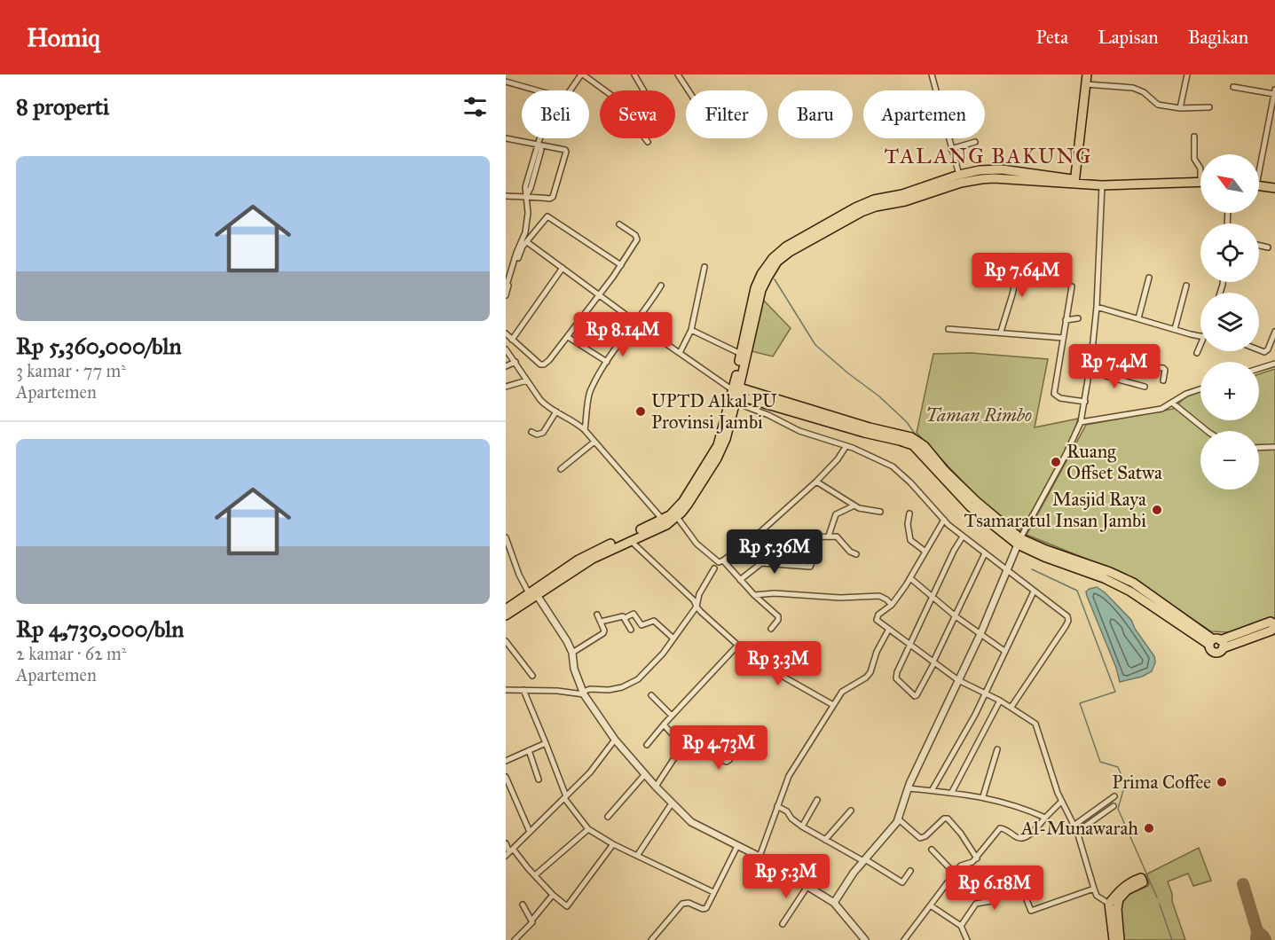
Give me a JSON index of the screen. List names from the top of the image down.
{
  "districts": ["TALANG BAKUNG"],
  "parks": ["Taman Rimbo"],
  "places": [
    "UPTD Alkal PU Provinsi Jambi",
    "Ruang Offset Satwa",
    "Masjid Raya Tsamaratul Insan Jambi",
    "Prima Coffee",
    "Al-Munawarah"
  ],
  "north": "top left",
  "page": {
    "header": "Homiq",
    "nav": ["Peta", "Lapisan", "Bagikan"],
    "heading": "8 properti",
    "chip": [
      "Beli",
      "Sewa",
      "Filter",
      "Baru",
      "Apartemen"
    ],
    "list": [
      {
        "name": "Rp 5,360,000/bln",
        "note": "3 kamar · 77 m² · Apartemen"
      },
      {
        "name": "Rp 4,730,000/bln",
        "note": "2 kamar · 62 m² · Apartemen"
      }
    ],
    "map_buttons": ["+", "−"],
    "price": [
      "Rp 7.64M",
      "Rp 8.14M",
      "Rp 7.4M",
      "Rp 5.36M",
      "Rp 3.3M",
      "Rp 4.73M",
      "Rp 5.3M",
      "Rp 6.18M"
    ]
  }
}
